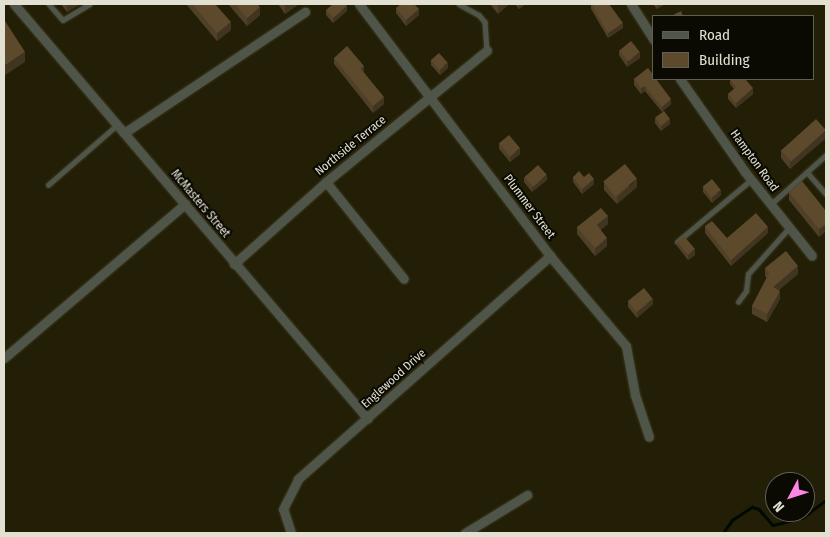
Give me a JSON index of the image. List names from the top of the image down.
{
  "streets": {
    "street": [
      "Northside Terrace",
      "Hampton Road",
      "McMasters Street",
      "Plummer Street",
      "Englewood Drive"
    ]
  },
  "crossings": [
    ["Northside Terrace", "McMasters Street"],
    ["Northside Terrace", "Plummer Street"],
    ["McMasters Street", "Englewood Drive"],
    ["Plummer Street", "Englewood Drive"]
  ],
  "legend": ["Road", "Building"],
  "north": "bottom left"
}
